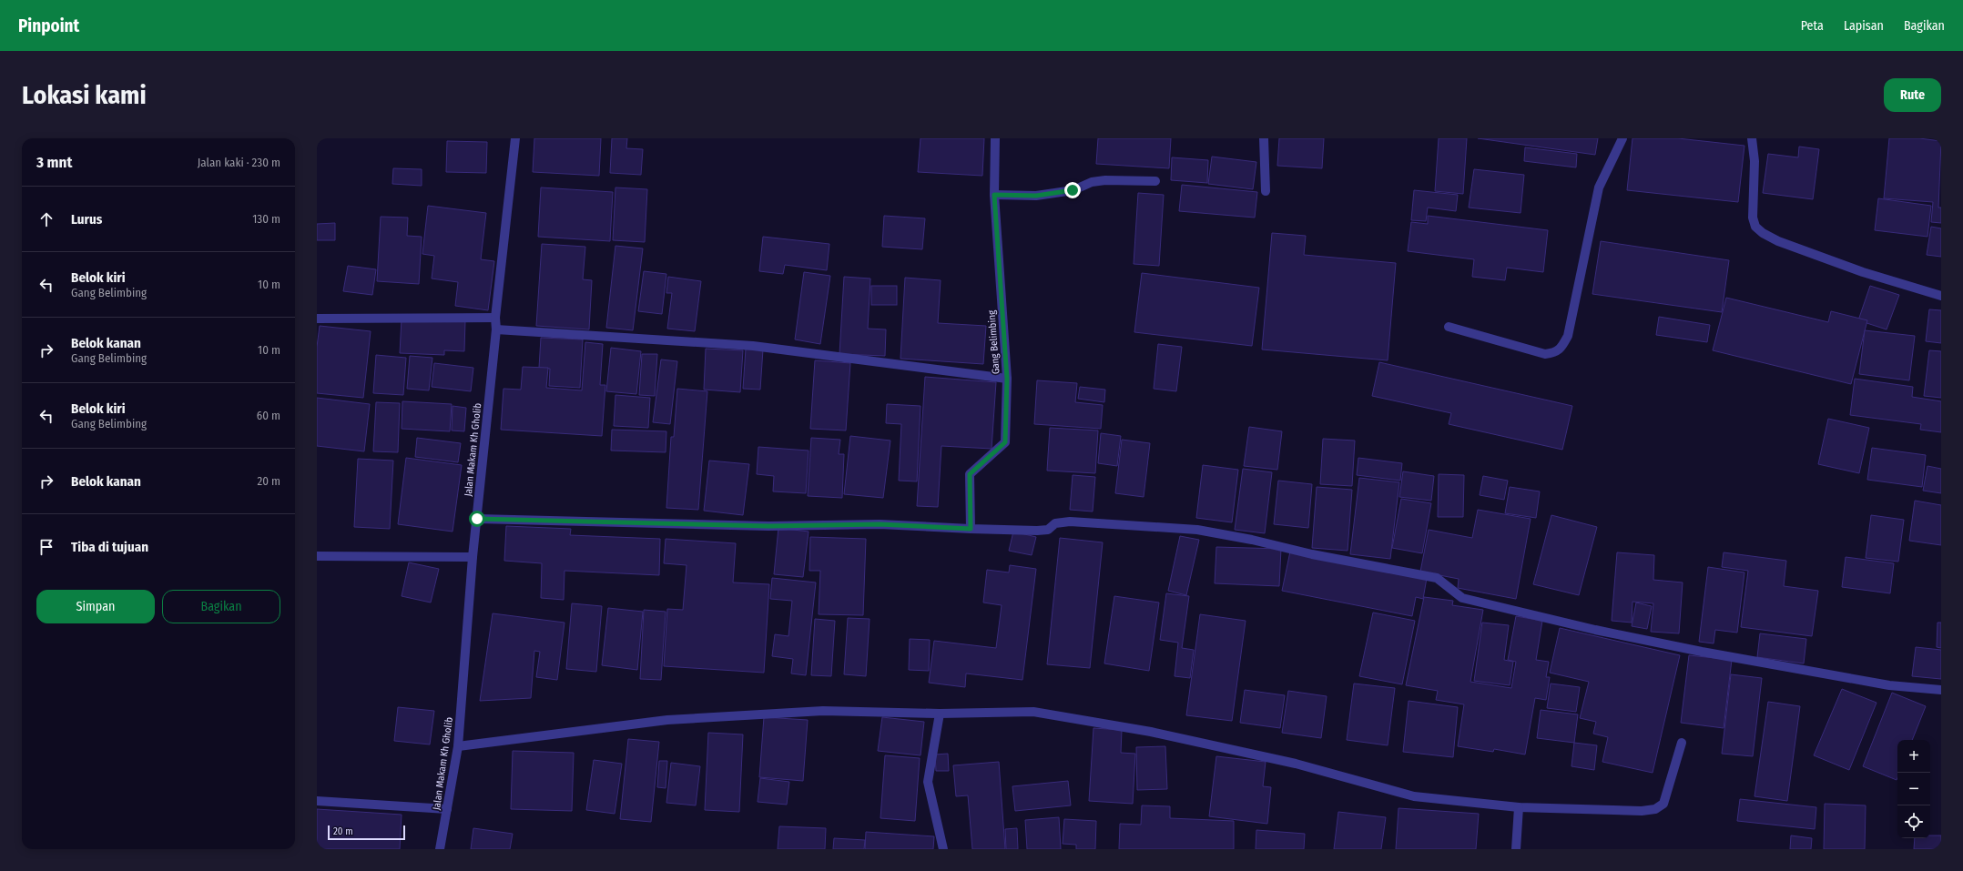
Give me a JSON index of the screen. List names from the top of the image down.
{
  "streets": {
    "street": ["Gang Belimbing", "Jalan Makam Kh Gholib"]
  },
  "scale_bar": "20 m",
  "page": {
    "header": "Pinpoint",
    "nav": ["Peta", "Lapisan", "Bagikan"],
    "buttons": [
      "Rute",
      ["Simpan", "Bagikan"]
    ],
    "title": "Lokasi kami",
    "heading": ["3 mnt", "Jalan kaki · 230 m"],
    "list": [
      ["Lurus", "130 m"],
      ["Belok kiri", "Gang Belimbing", "10 m"],
      ["Belok kanan", "Gang Belimbing", "10 m"],
      ["Belok kiri", "Gang Belimbing", "60 m"],
      ["Belok kanan", "20 m"],
      "Tiba di tujuan"
    ],
    "map_buttons": ["+", "−"],
    "scale": "20 m"
  }
}
